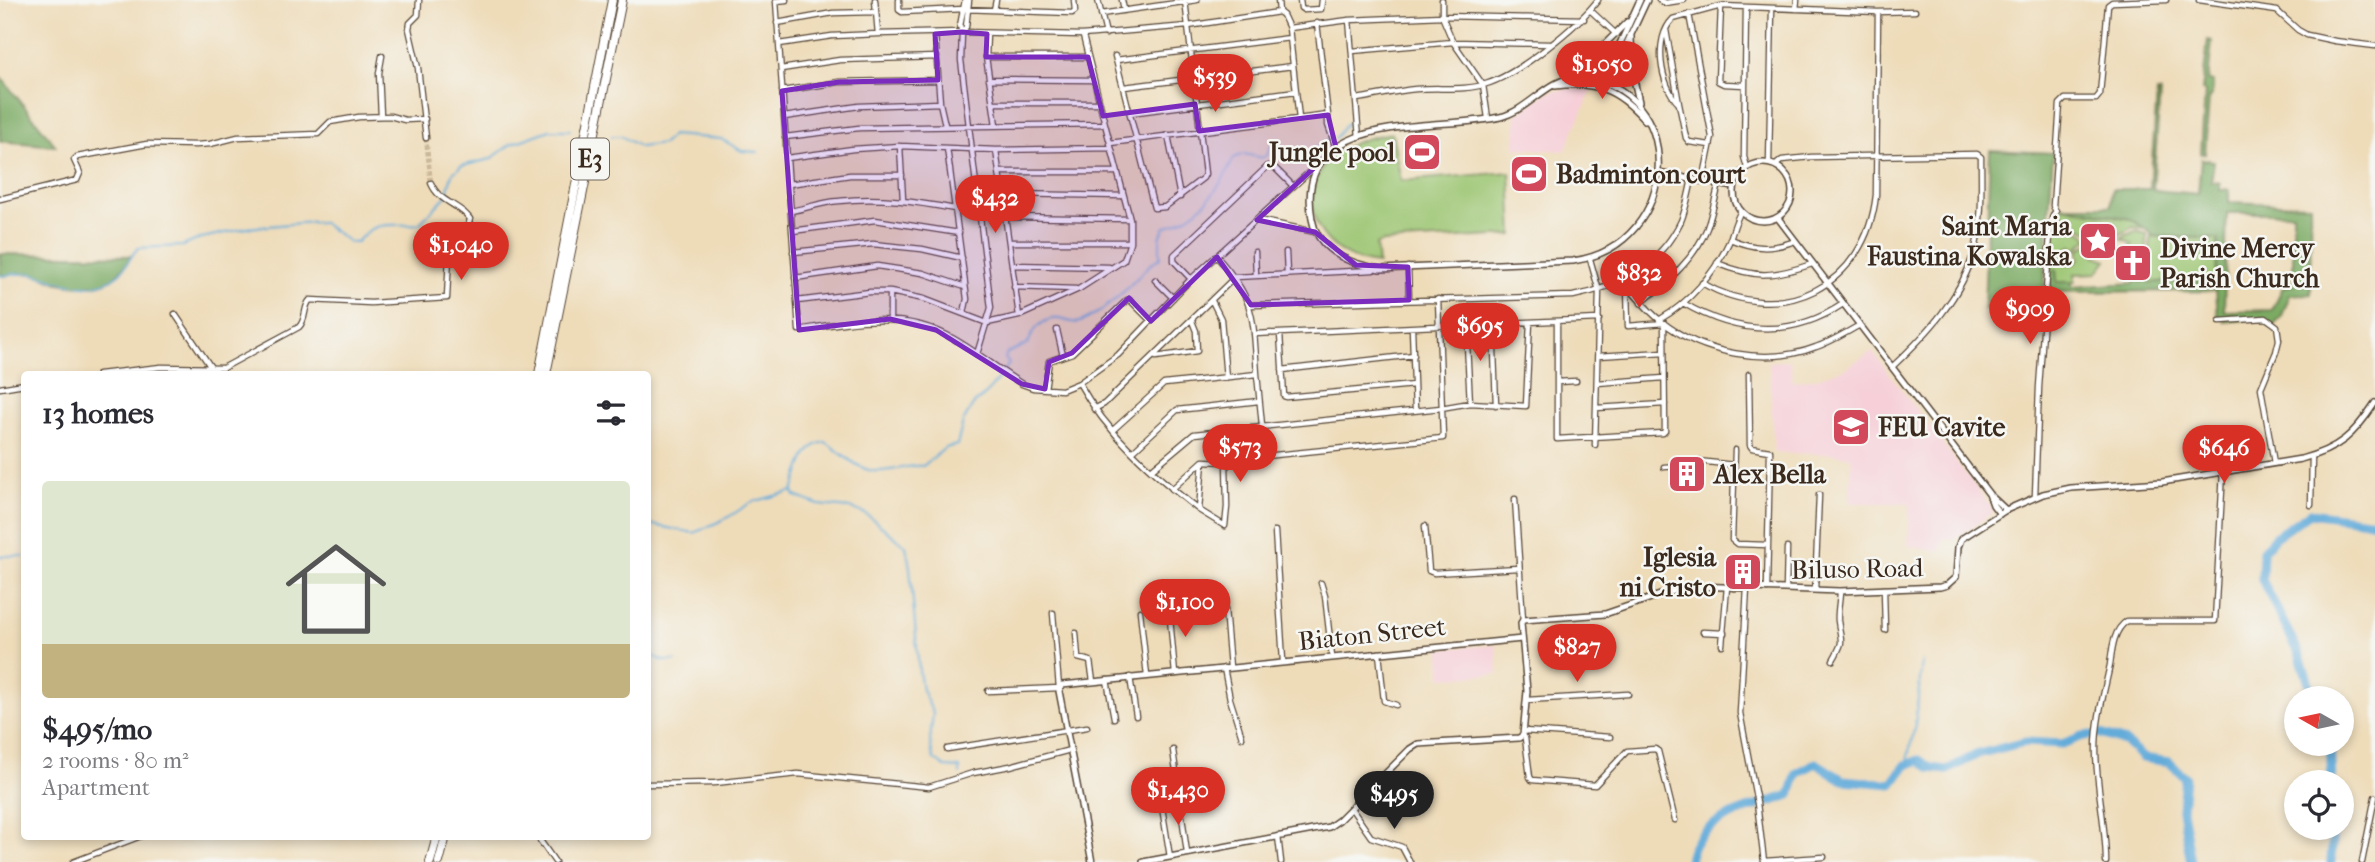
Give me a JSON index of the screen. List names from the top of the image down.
{
  "streets": {
    "highway": ["E3"],
    "street": ["Biluso Road", "Biaton Street"]
  },
  "places": {
    "sports": ["Jungle pool", "Badminton court"],
    "place": ["Saint Maria Faustina Kowalska"],
    "church": ["Divine Mercy Parish Church"],
    "school or university": ["FEU Cavite"],
    "building": ["Alex Bella", "Iglesia ni Cristo"]
  },
  "north": "left",
  "page": {
    "price": [
      "$1,050",
      "$539",
      "$432",
      "$1,040",
      "$832",
      "$909",
      "$695",
      "$573",
      "$646",
      "$1,100",
      "$827",
      "$1,430",
      "$495"
    ],
    "heading": "13 homes",
    "list": [
      {
        "name": "$495/mo",
        "note": "2 rooms · 80 m² · Apartment"
      }
    ]
  }
}
